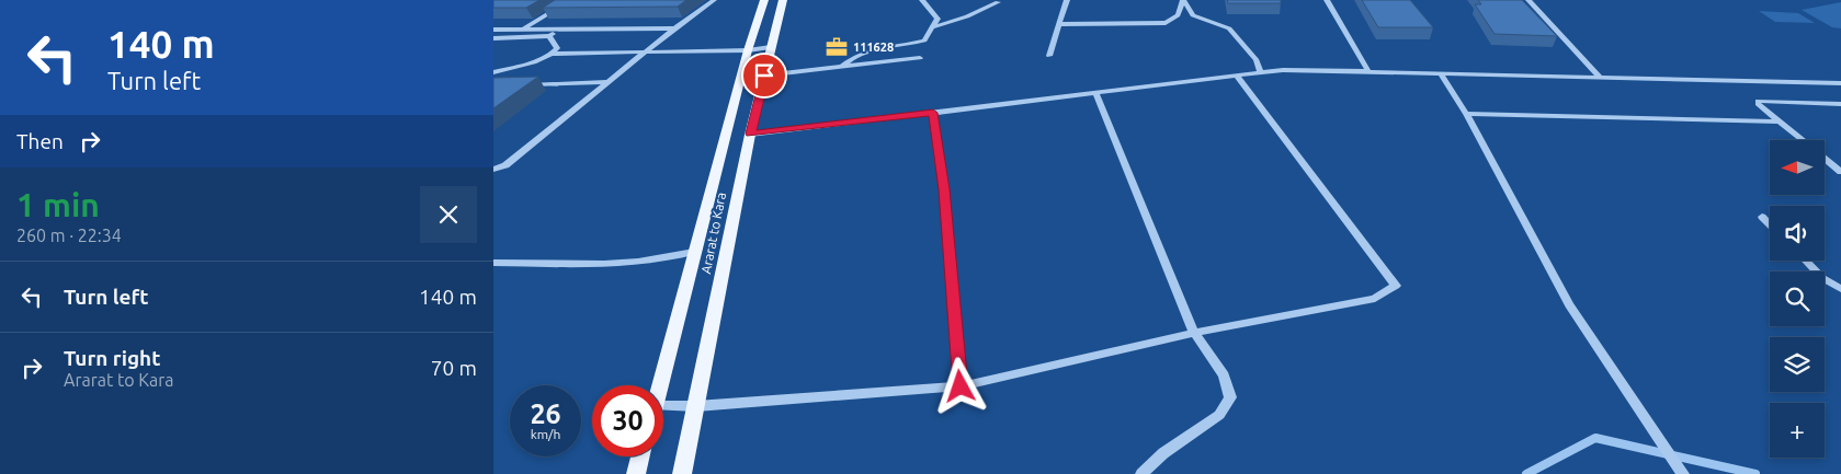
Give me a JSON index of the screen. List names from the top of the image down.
{
  "streets": {
    "main road": ["Ararat to Kara"]
  },
  "places": {
    "office": ["111628"]
  },
  "north": "left",
  "page": {
    "turn": ["140 m", "Turn left"],
    "then": "Then",
    "map_buttons": "+",
    "heading": ["1 min", "260 m · 22:34"],
    "list": [
      {
        "name": "Turn left",
        "value": "140 m"
      },
      {
        "name": "Turn right",
        "note": "Ararat to Kara",
        "value": "70 m"
      }
    ],
    "speed": "26 km/h",
    "limit": "30"
  }
}
